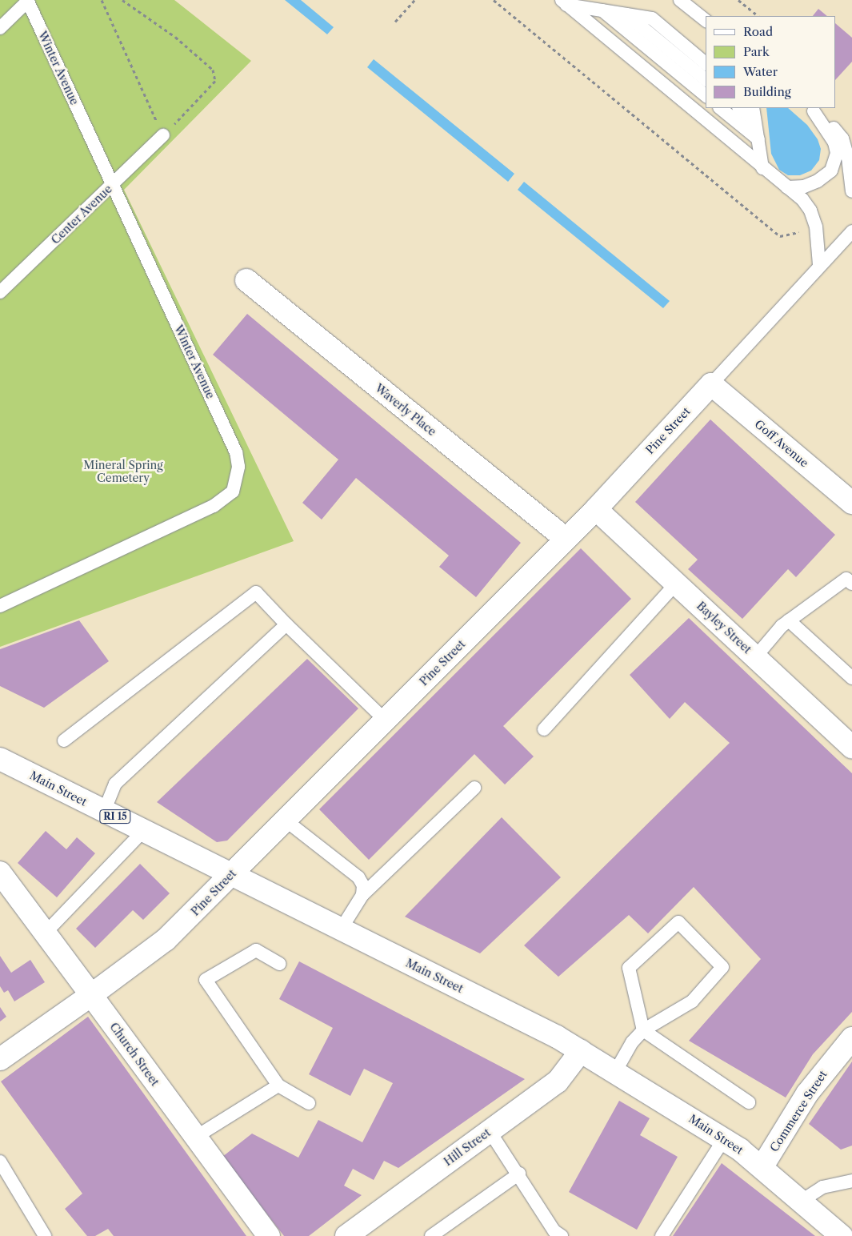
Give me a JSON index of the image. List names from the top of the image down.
{
  "streets": {
    "main road": [
      "Waverly Place",
      "Pine Street",
      "Goff Avenue",
      "Bayley Street",
      "Main Street",
      "RI 15",
      "Church Street",
      "Commerce Street",
      "Hill Street"
    ],
    "lane": ["Winter Avenue", "Center Avenue"]
  },
  "crossings": [
    ["Winter Avenue", "Center Avenue"],
    ["Waverly Place", "Pine Street"],
    ["Pine Street", "Goff Avenue"],
    ["Pine Street", "Bayley Street"],
    ["Pine Street", "Main Street"],
    ["Pine Street", "Church Street"],
    ["Main Street", "Commerce Street"],
    ["Main Street", "Hill Street"]
  ],
  "parks": ["Mineral Spring Cemetery"],
  "legend": [
    "Road",
    "Park",
    "Water",
    "Building"
  ]
}
